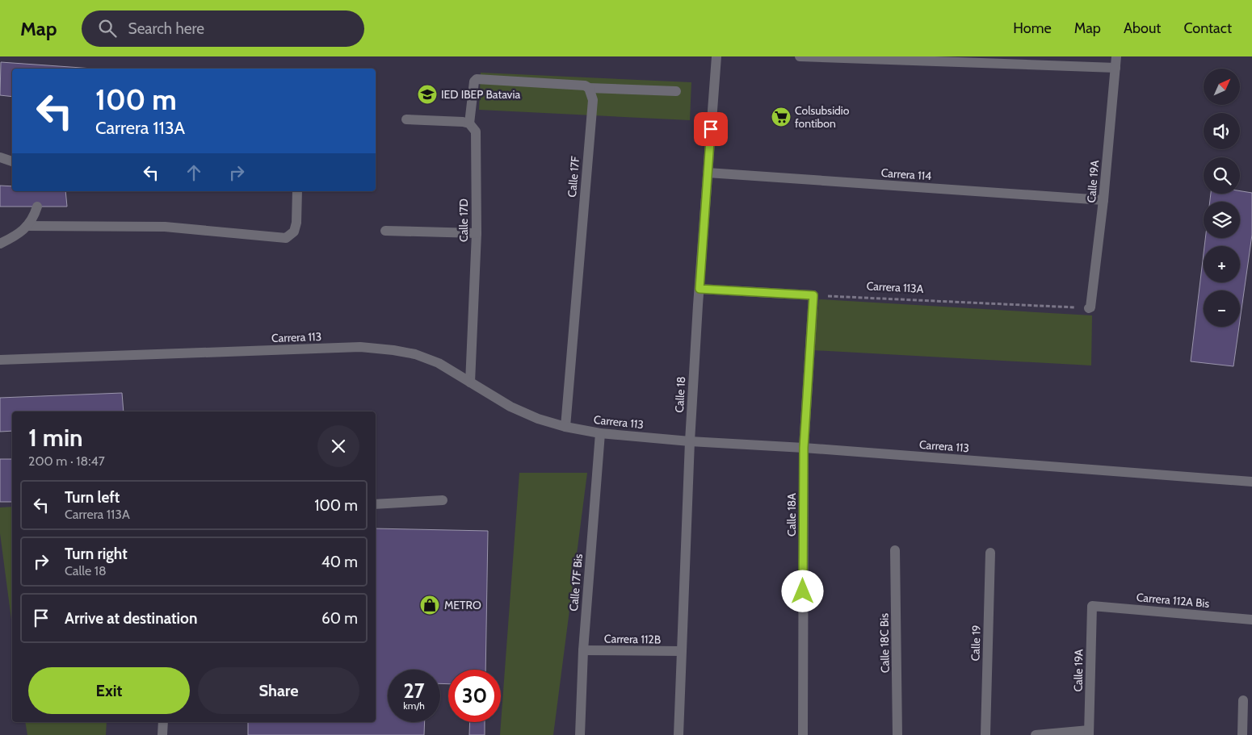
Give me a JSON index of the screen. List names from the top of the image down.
{
  "streets": {
    "street": [
      "Carrera 114",
      "Calle 17F",
      "Calle 19A",
      "Calle 17D",
      "Carrera 113",
      "Calle 18",
      "Calle 18A",
      "Calle 17F Bis",
      "Carrera 112A Bis",
      "Carrera 112B",
      "Calle 18C Bis",
      "Calle 19"
    ],
    "path": ["Carrera 113A"]
  },
  "crossings": [
    ["Carrera 114", "Calle 19A"],
    ["Carrera 114", "Calle 18"],
    ["Calle 17F", "Carrera 113"],
    ["Calle 19A", "Carrera 113A"],
    ["Calle 19A", "Carrera 112A Bis"],
    ["Calle 17D", "Carrera 113"],
    ["Carrera 113A", "Calle 18A"],
    ["Carrera 113", "Calle 18"],
    ["Carrera 113", "Calle 18A"],
    ["Carrera 113", "Calle 17F Bis"],
    ["Calle 18", "Carrera 112B"],
    ["Calle 17F Bis", "Carrera 112B"]
  ],
  "places": {
    "school or university": ["IED IBEP Batavia"],
    "supermarket": ["Colsubsidio fontibon"],
    "shop": ["METRO"]
  },
  "north": "top right",
  "page": {
    "header": "Map",
    "search": "Search here",
    "nav": [
      "Home",
      "Map",
      "About",
      "Contact"
    ],
    "map_buttons": ["+", "−"],
    "turn": ["100 m", "Carrera 113A"],
    "heading": ["1 min", "200 m · 18:47"],
    "list": [
      {
        "name": "Turn left",
        "note": "Carrera 113A",
        "value": "100 m"
      },
      {
        "name": "Turn right",
        "note": "Calle 18",
        "value": "40 m"
      },
      {
        "name": "Arrive at destination",
        "value": "60 m"
      }
    ],
    "buttons": ["Exit", "Share"],
    "speed": "27 km/h",
    "limit": "30"
  }
}
